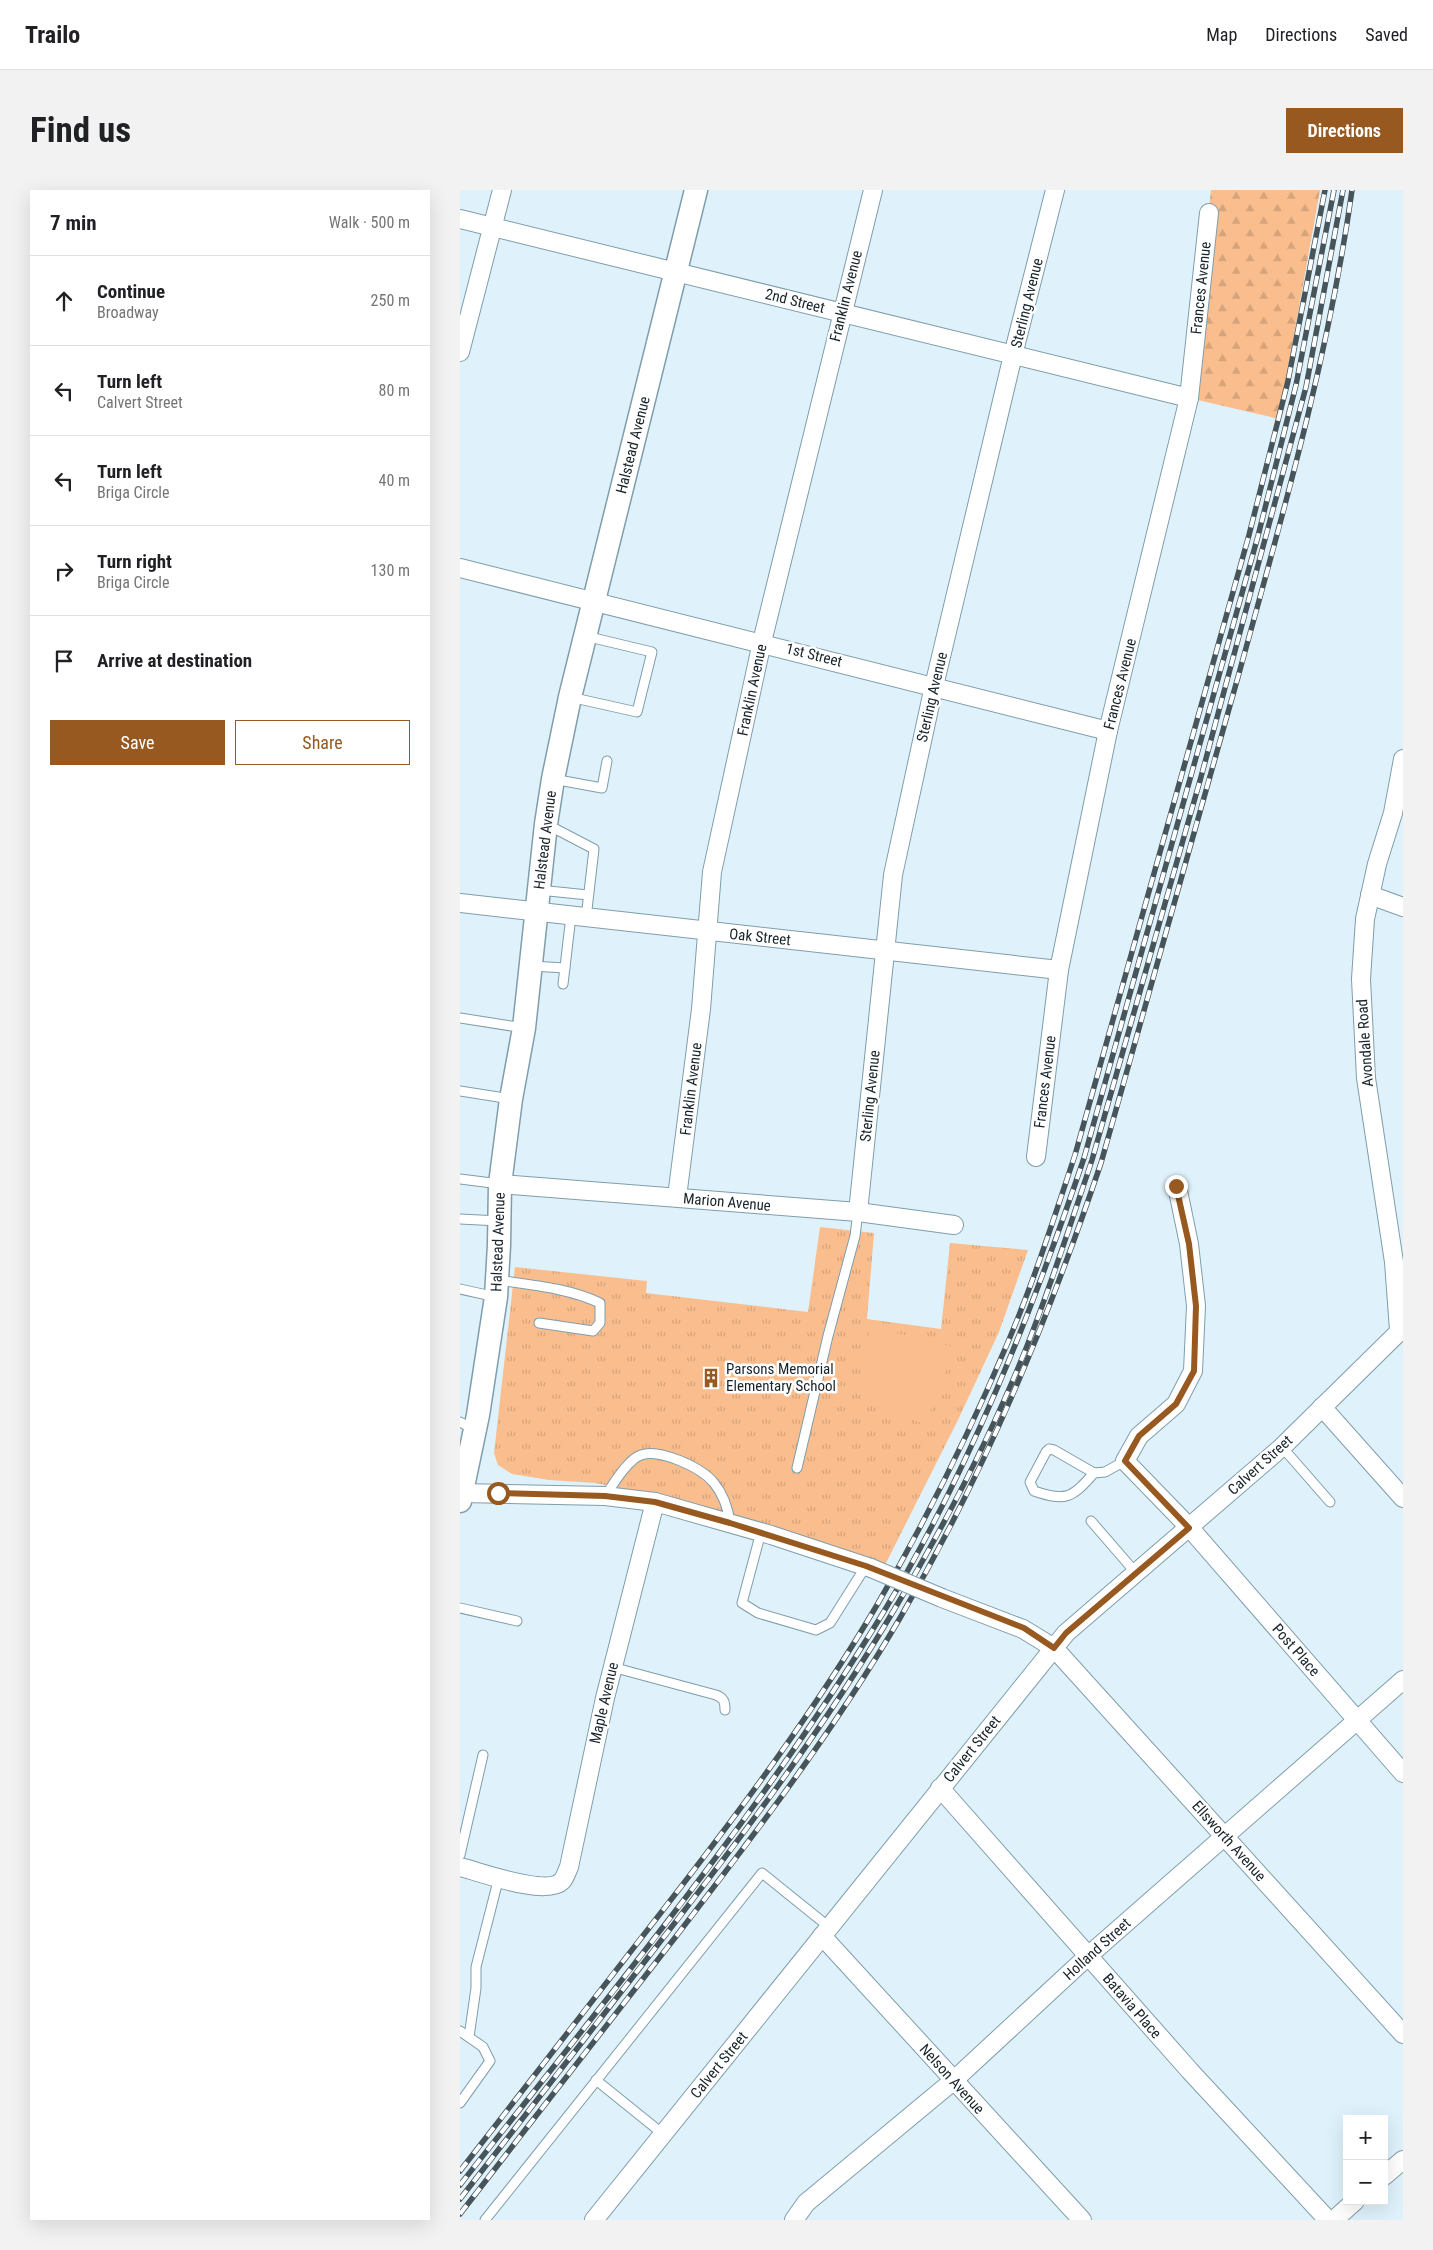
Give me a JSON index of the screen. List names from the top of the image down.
{
  "streets": {
    "street": [
      "Frances Avenue",
      "Franklin Avenue",
      "2nd Street",
      "Sterling Avenue",
      "Halstead Avenue",
      "1st Street",
      "Oak Street",
      "Avondale Road",
      "Marion Avenue",
      "Calvert Street",
      "Post Place",
      "Maple Avenue",
      "Ellsworth Avenue",
      "Holland Street",
      "Batavia Place",
      "Nelson Avenue"
    ]
  },
  "crossings": [
    ["Frances Avenue", "2nd Street"],
    ["Frances Avenue", "1st Street"],
    ["Frances Avenue", "Oak Street"],
    ["Franklin Avenue", "2nd Street"],
    ["Franklin Avenue", "1st Street"],
    ["Franklin Avenue", "Oak Street"],
    ["Franklin Avenue", "Marion Avenue"],
    ["2nd Street", "Sterling Avenue"],
    ["2nd Street", "Halstead Avenue"],
    ["Sterling Avenue", "1st Street"],
    ["Sterling Avenue", "Oak Street"],
    ["Sterling Avenue", "Marion Avenue"],
    ["Halstead Avenue", "1st Street"],
    ["Halstead Avenue", "Oak Street"],
    ["Halstead Avenue", "Marion Avenue"],
    ["Halstead Avenue", "Ellsworth Avenue"],
    ["Avondale Road", "Calvert Street"],
    ["Calvert Street", "Post Place"],
    ["Calvert Street", "Ellsworth Avenue"],
    ["Calvert Street", "Batavia Place"],
    ["Calvert Street", "Nelson Avenue"],
    ["Post Place", "Holland Street"],
    ["Maple Avenue", "Ellsworth Avenue"],
    ["Ellsworth Avenue", "Holland Street"],
    ["Holland Street", "Batavia Place"],
    ["Holland Street", "Nelson Avenue"]
  ],
  "places": {
    "building": ["Parsons Memorial Elementary School"]
  },
  "page": {
    "header": "Trailo",
    "nav": ["Map", "Directions", "Saved"],
    "buttons": [
      "Directions",
      ["Save", "Share"]
    ],
    "title": "Find us",
    "heading": ["7 min", "Walk · 500 m"],
    "list": [
      ["Continue", "Broadway", "250 m"],
      ["Turn left", "Calvert Street", "80 m"],
      ["Turn left", "Briga Circle", "40 m"],
      ["Turn right", "Briga Circle", "130 m"],
      "Arrive at destination"
    ],
    "map_buttons": ["+", "−"]
  }
}
